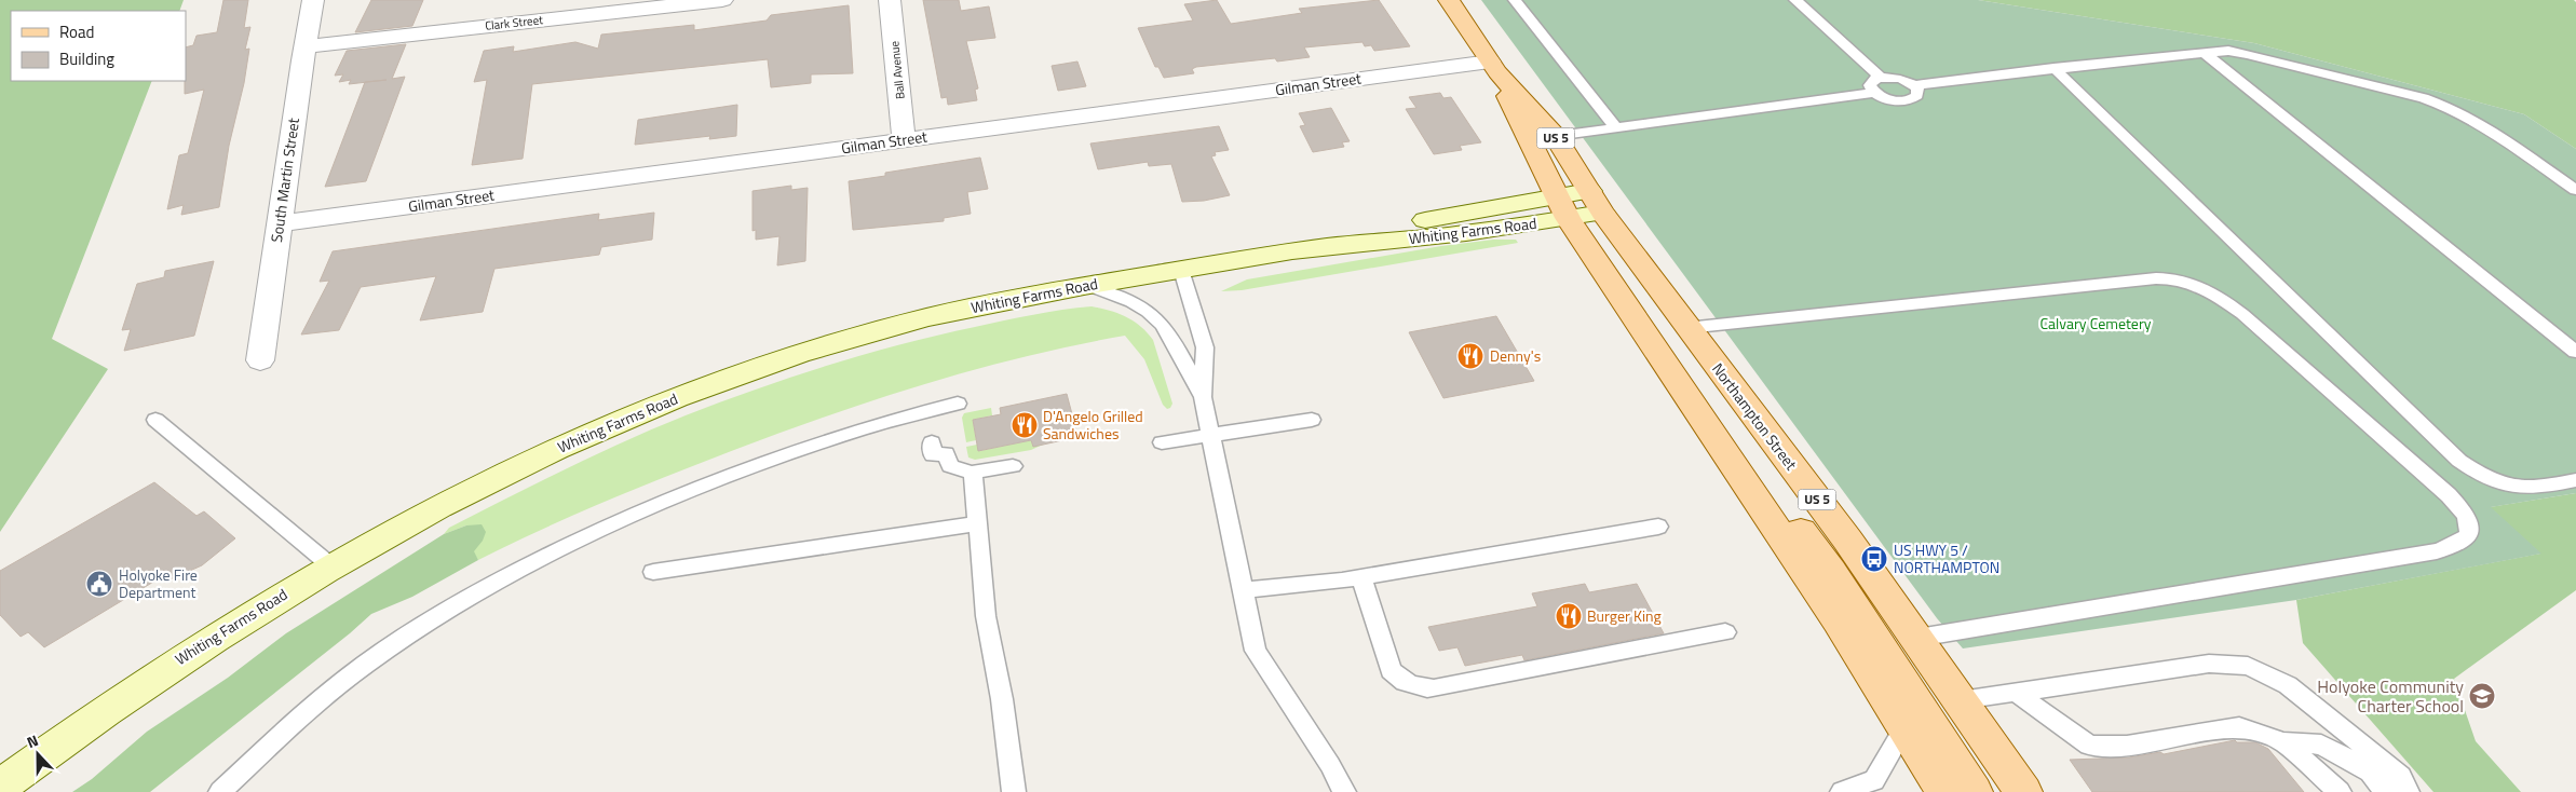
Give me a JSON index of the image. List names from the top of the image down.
{
  "streets": {
    "main road": ["US 5", "Whiting Farms Road", "Northampton Street"],
    "street": [
      "Clark Street",
      "Ball Avenue",
      "Gilman Street",
      "South Martin Street"
    ]
  },
  "crossings": [
    ["Clark Street", "South Martin Street"],
    ["Ball Avenue", "Gilman Street"],
    ["Gilman Street", "South Martin Street"],
    ["Gilman Street", "Northampton Street"],
    ["Whiting Farms Road", "Northampton Street"]
  ],
  "parks": ["Calvary Cemetery"],
  "places": {
    "restaurant": ["Denny's", "D'Angelo Grilled Sandwiches", "Burger King"],
    "bus stop": ["US HWY 5 / NORTHAMPTON"],
    "public building": ["Holyoke Fire Department"],
    "school or university": ["Holyoke Community Charter School"]
  },
  "legend": ["Road", "Building"],
  "north": "top"
}
